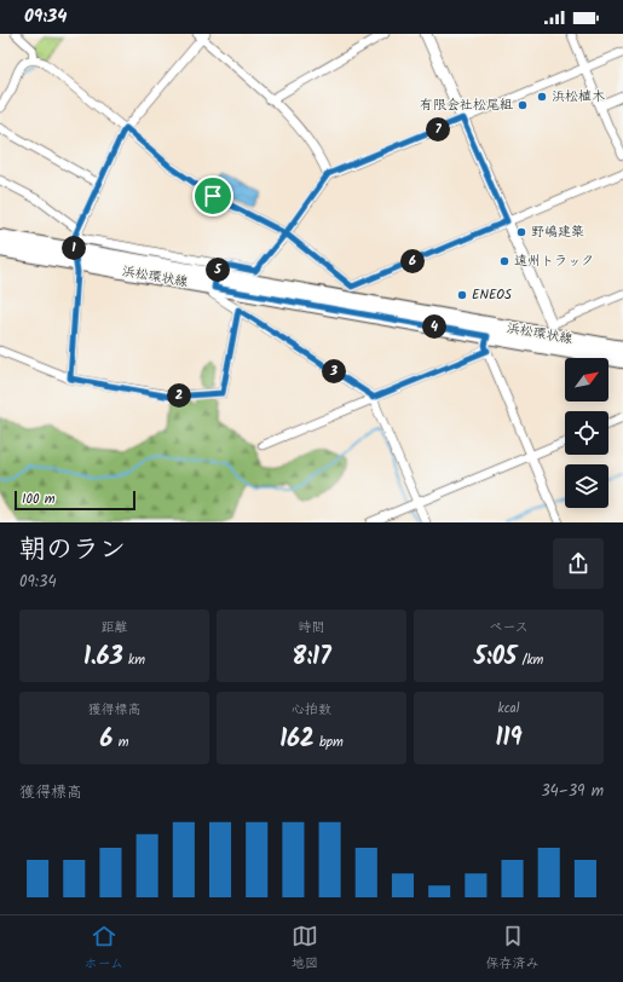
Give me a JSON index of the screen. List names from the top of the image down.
{
  "streets": {
    "main road": ["浜松環状線"]
  },
  "places": [
    "浜松植木",
    "有限会社松尾組",
    "野嶋建築",
    "遠州トラック",
    "ENEOS"
  ],
  "scale_bar": "100 m",
  "north": "top right",
  "page": {
    "status": "09:34",
    "pins": [
      "7",
      "1",
      "6",
      "5",
      "4",
      "3",
      "2"
    ],
    "scale": "100 m",
    "heading": ["朝のラン", "09:34"],
    "stats": [
      ["距離", "1.63 km"],
      ["時間", "8:17"],
      ["ペース", "5:05 /km"],
      ["獲得標高", "6 m"],
      ["心拍数", "162 bpm"],
      ["kcal", "119"]
    ],
    "chart": ["獲得標高", "34–39 m"],
    "tabs": ["ホーム", "地図", "保存済み"]
  }
}
